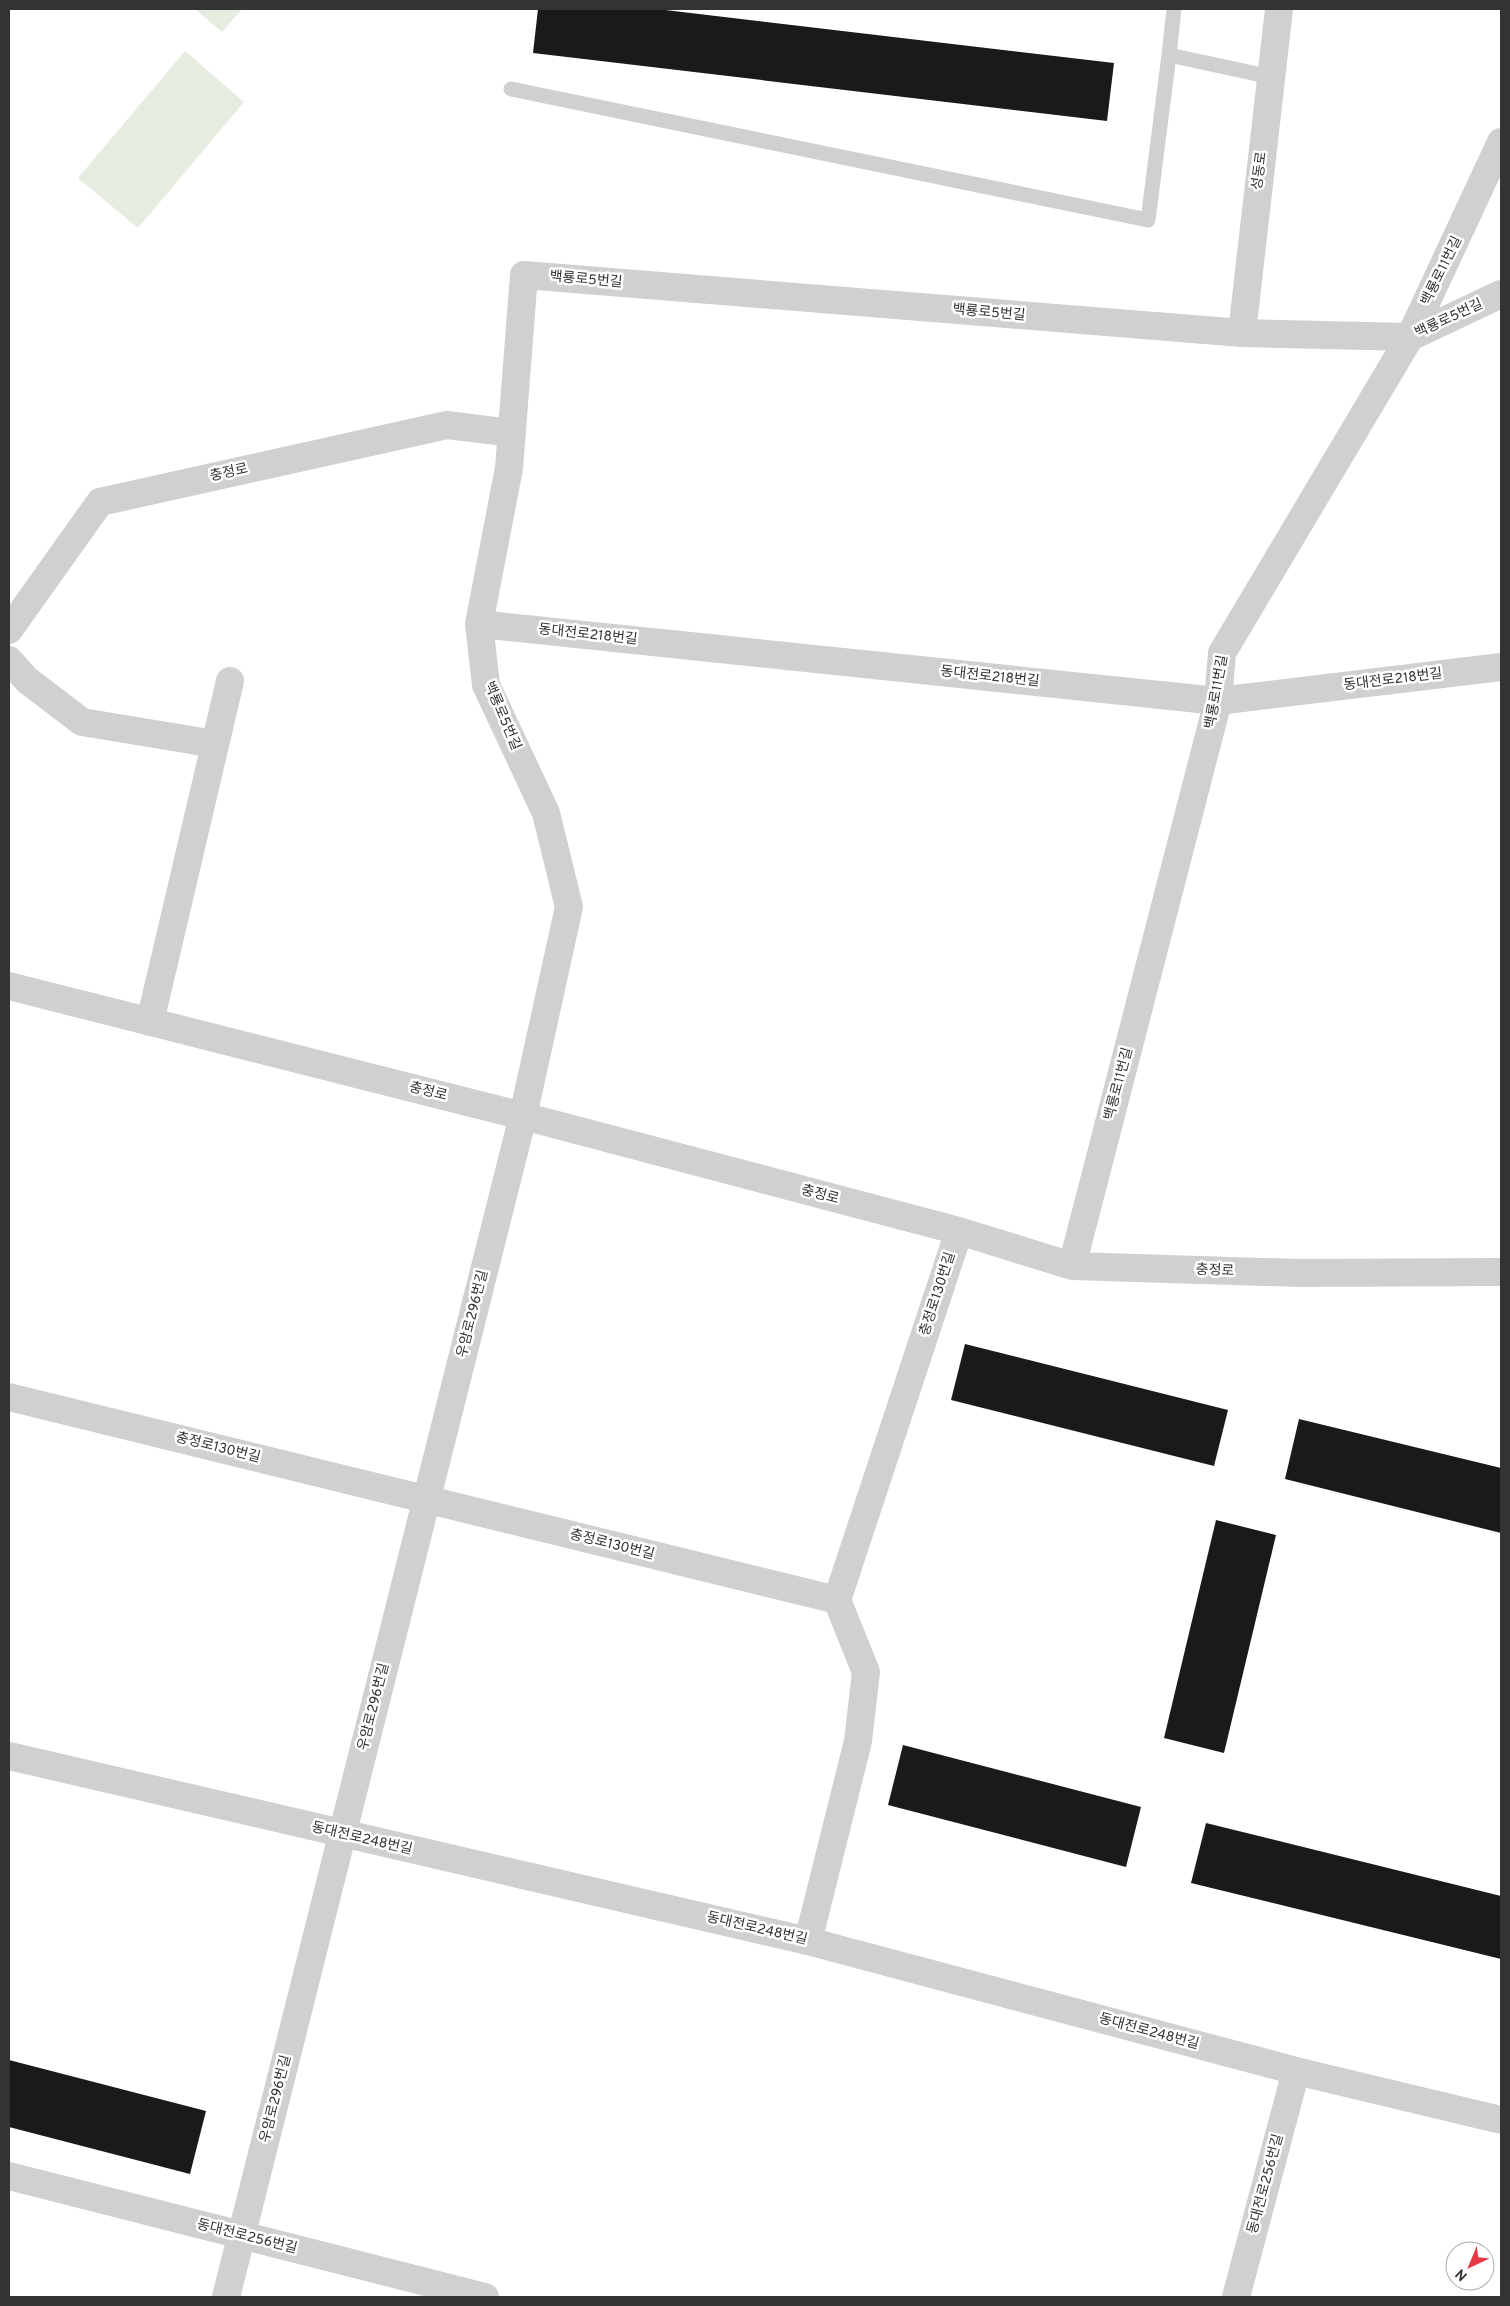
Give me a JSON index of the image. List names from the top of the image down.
{
  "streets": {
    "street": [
      "성동로",
      "백룡로11번길",
      "백룡로5번길",
      "충정로",
      "동대전로218번길",
      "충정로130번길",
      "우암로296번길",
      "동대전로248번길",
      "동대전로256번길"
    ]
  },
  "crossings": [
    ["성동로", "백룡로5번길"],
    ["백룡로11번길", "백룡로5번길"],
    ["백룡로11번길", "충정로"],
    ["백룡로11번길", "동대전로218번길"],
    ["백룡로5번길", "충정로"],
    ["백룡로5번길", "동대전로218번길"],
    ["백룡로5번길", "우암로296번길"],
    ["충정로", "충정로130번길"],
    ["충정로", "우암로296번길"],
    ["충정로130번길", "우암로296번길"],
    ["우암로296번길", "동대전로248번길"],
    ["우암로296번길", "동대전로256번길"],
    ["동대전로248번길", "동대전로256번길"]
  ],
  "north": "bottom left"
}
